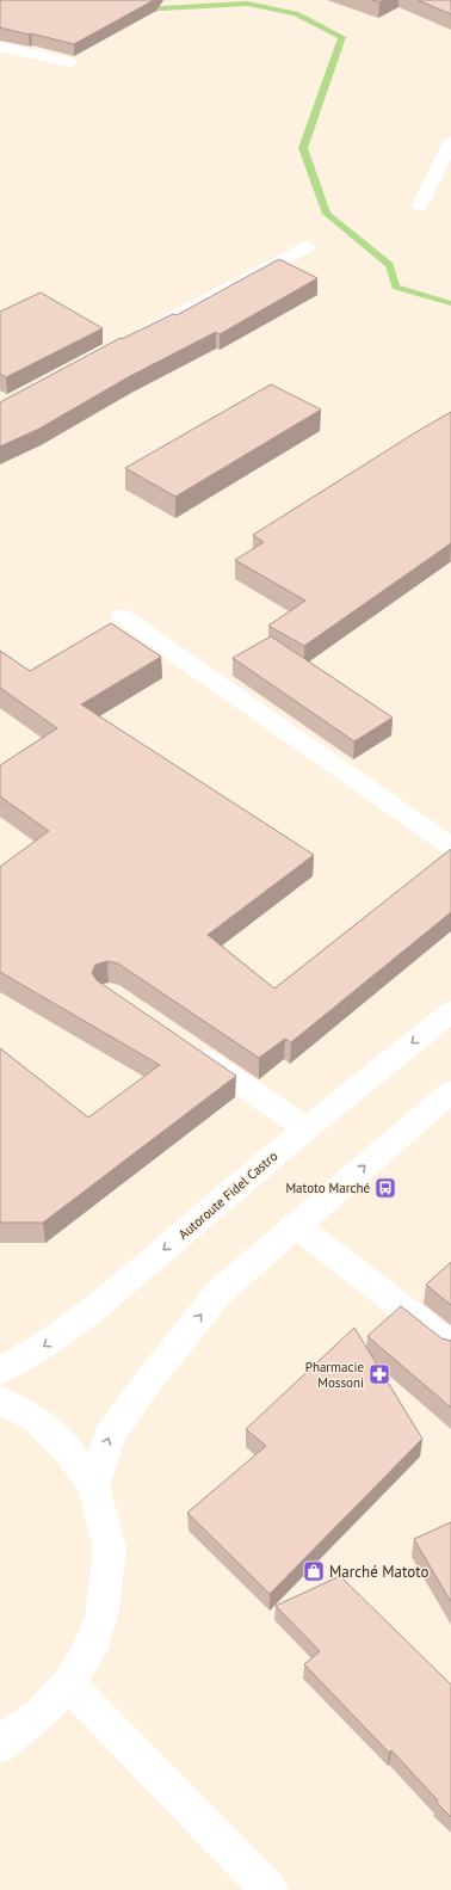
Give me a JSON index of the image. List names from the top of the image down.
{
  "streets": {
    "main road": ["Autoroute Fidel Castro"]
  },
  "places": {
    "bus stop": ["Matoto Marché"],
    "pharmacy": ["Pharmacie Mossoni"],
    "shop": ["Marché Matoto"]
  }
}
